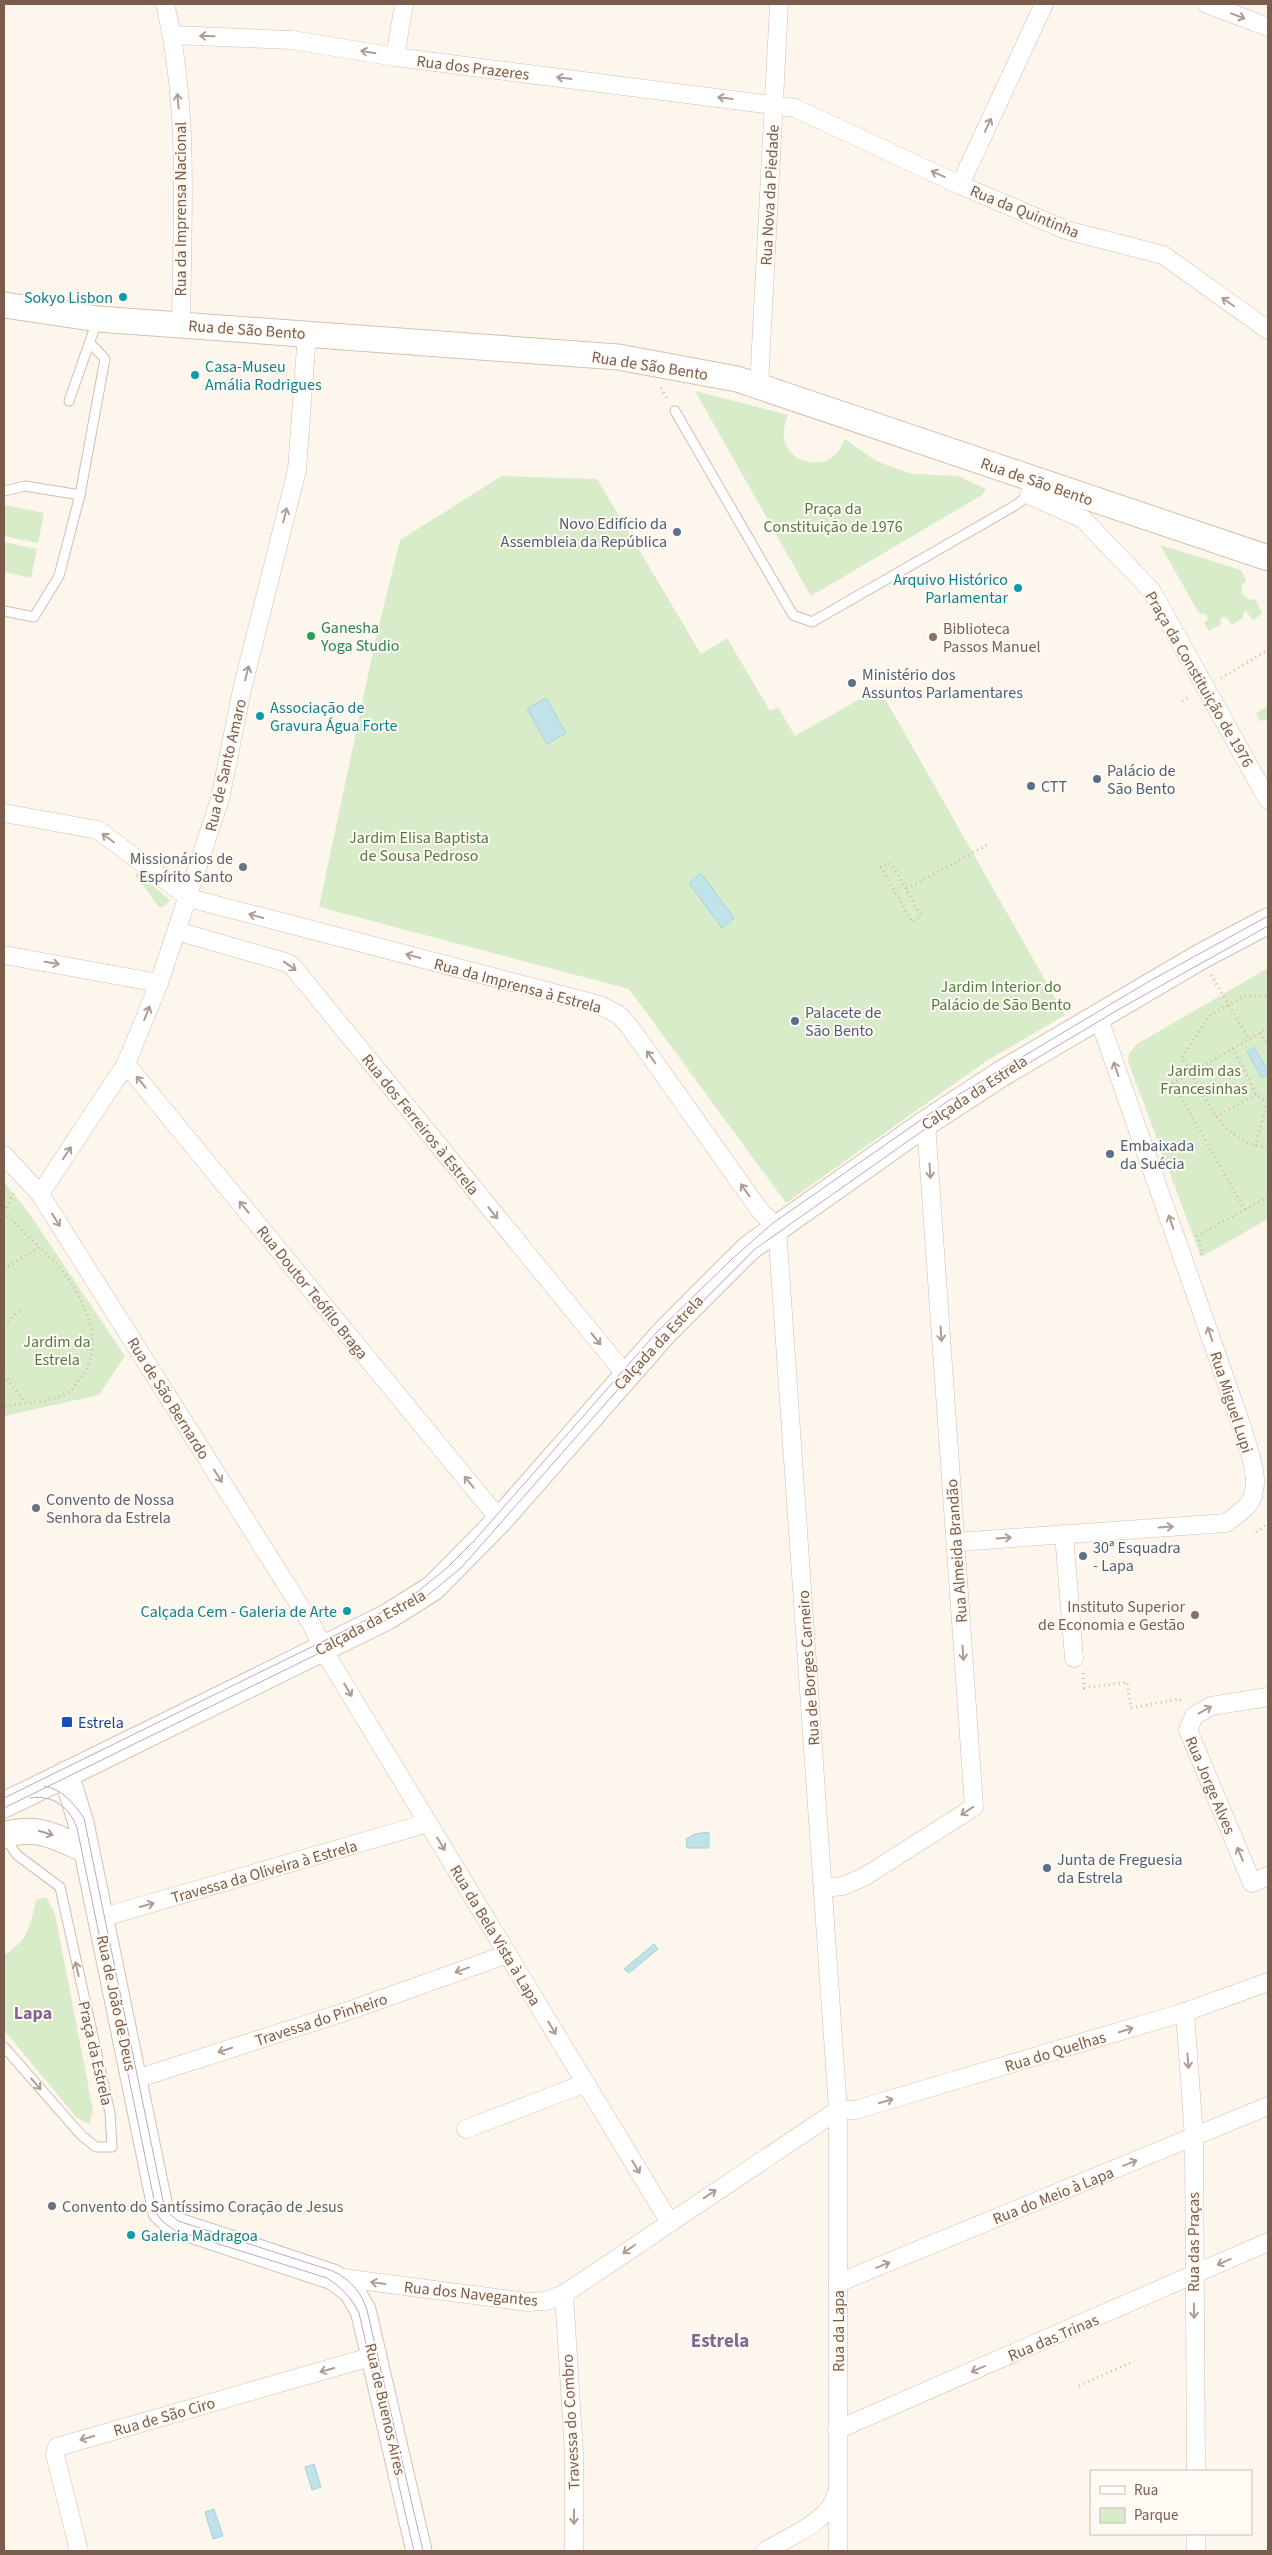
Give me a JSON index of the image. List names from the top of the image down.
{
  "streets": {
    "street": [
      "Rua dos Prazeres",
      "Rua Nova da Piedade",
      "Rua da Imprensa Nacional",
      "Rua da Quintinha",
      "Rua de São Bento",
      "Praça da Constituição de 1976",
      "Rua de Santo Amaro",
      "Rua da Imprensa à Estrela",
      "Calçada da Estrela",
      "Rua dos Ferreiros à Estrela",
      "Rua Doutor Teófilo Braga",
      "Rua de São Bernardo",
      "Rua Miguel Lupi",
      "Rua Almeida Brandão",
      "Rua de Borges Carneiro",
      "Rua Jorge Alves",
      "Travessa da Oliveira à Estrela",
      "Rua da Bela Vista à Lapa",
      "Rua de João de Deus",
      "Travessa do Pinheiro",
      "Rua do Quelhas",
      "Rua do Meio à Lapa",
      "Rua das Praças",
      "Rua dos Navegantes",
      "Rua da Lapa",
      "Rua das Trinas",
      "Rua de Buenos Aires",
      "Rua de São Ciro",
      "Travessa do Combro"
    ],
    "lane": ["Praça da Estrela"]
  },
  "crossings": [
    ["Rua dos Prazeres", "Rua Nova da Piedade"],
    ["Rua dos Prazeres", "Rua da Imprensa Nacional"],
    ["Rua dos Prazeres", "Rua da Quintinha"],
    ["Rua Nova da Piedade", "Rua da Quintinha"],
    ["Rua Nova da Piedade", "Rua de São Bento"],
    ["Rua da Imprensa Nacional", "Rua de São Bento"],
    ["Rua de São Bento", "Praça da Constituição de 1976"],
    ["Rua de São Bento", "Rua de Santo Amaro"],
    ["Rua de Santo Amaro", "Rua da Imprensa à Estrela"],
    ["Rua de Santo Amaro", "Rua dos Ferreiros à Estrela"],
    ["Rua de Santo Amaro", "Rua Doutor Teófilo Braga"],
    ["Rua de Santo Amaro", "Rua de São Bernardo"],
    ["Rua da Imprensa à Estrela", "Calçada da Estrela"],
    ["Rua da Imprensa à Estrela", "Rua de Borges Carneiro"],
    ["Calçada da Estrela", "Rua dos Ferreiros à Estrela"],
    ["Calçada da Estrela", "Rua Doutor Teófilo Braga"],
    ["Calçada da Estrela", "Rua de São Bernardo"],
    ["Calçada da Estrela", "Rua Miguel Lupi"],
    ["Calçada da Estrela", "Rua Almeida Brandão"],
    ["Calçada da Estrela", "Rua de Borges Carneiro"],
    ["Calçada da Estrela", "Rua da Bela Vista à Lapa"],
    ["Calçada da Estrela", "Rua de João de Deus"],
    ["Rua de São Bernardo", "Rua da Bela Vista à Lapa"],
    ["Rua Miguel Lupi", "Rua Almeida Brandão"],
    ["Rua Almeida Brandão", "Rua de Borges Carneiro"],
    ["Rua de Borges Carneiro", "Rua do Quelhas"],
    ["Rua de Borges Carneiro", "Rua dos Navegantes"],
    ["Rua de Borges Carneiro", "Rua da Lapa"],
    ["Travessa da Oliveira à Estrela", "Rua da Bela Vista à Lapa"],
    ["Travessa da Oliveira à Estrela", "Rua de João de Deus"],
    ["Rua da Bela Vista à Lapa", "Travessa do Pinheiro"],
    ["Rua da Bela Vista à Lapa", "Rua dos Navegantes"],
    ["Rua de João de Deus", "Travessa do Pinheiro"],
    ["Rua de João de Deus", "Rua dos Navegantes"],
    ["Rua do Quelhas", "Rua das Praças"],
    ["Rua do Quelhas", "Rua dos Navegantes"],
    ["Rua do Quelhas", "Rua da Lapa"],
    ["Rua do Meio à Lapa", "Rua das Praças"],
    ["Rua do Meio à Lapa", "Rua da Lapa"],
    ["Rua das Praças", "Rua das Trinas"],
    ["Rua dos Navegantes", "Rua da Lapa"],
    ["Rua dos Navegantes", "Rua de Buenos Aires"],
    ["Rua dos Navegantes", "Travessa do Combro"],
    ["Rua da Lapa", "Rua das Trinas"],
    ["Rua de Buenos Aires", "Rua de São Ciro"]
  ],
  "one_way": [
    "Rua dos Prazeres",
    "Rua da Imprensa Nacional",
    "Rua da Quintinha",
    "Rua de Santo Amaro",
    "Rua da Imprensa à Estrela",
    "Rua dos Ferreiros à Estrela",
    "Rua Doutor Teófilo Braga",
    "Rua de São Bernardo",
    "Rua Almeida Brandão",
    "Travessa da Oliveira à Estrela",
    "Rua da Bela Vista à Lapa",
    "Travessa do Pinheiro",
    "Rua do Quelhas",
    "Rua do Meio à Lapa",
    "Rua das Praças",
    "Rua das Trinas",
    "Rua de São Ciro",
    "Travessa do Combro"
  ],
  "districts": ["Lapa", "Estrela"],
  "parks": [
    "Praça da Constituição de 1976",
    "Jardim Elisa Baptista de Sousa Pedroso",
    "Jardim Interior do Palácio de São Bento",
    "Jardim das Francesinhas",
    "Jardim da Estrela"
  ],
  "places": {
    "other": [
      "Sokyo Lisbon",
      "Casa-Museu Amália Rodrigues",
      "Novo Edifício da Assembleia da República",
      "Arquivo Histórico Parlamentar",
      "Ganesha Yoga Studio",
      "Biblioteca Passos Manuel",
      "Ministério dos Assuntos Parlamentares",
      "Associação de Gravura Água Forte",
      "Palácio de São Bento",
      "CTT",
      "Missionários de Espírito Santo",
      "Palacete de São Bento",
      "Embaixada da Suécia",
      "Convento de Nossa Senhora da Estrela",
      "30ª Esquadra - Lapa",
      "Calçada Cem - Galeria de Arte",
      "Instituto Superior de Economia e Gestão",
      "Junta de Freguesia da Estrela",
      "Convento do Santíssimo Coração de Jesus",
      "Galeria Madragoa"
    ],
    "transit": ["Estrela"]
  },
  "legend": ["Rua", "Parque"]
}
